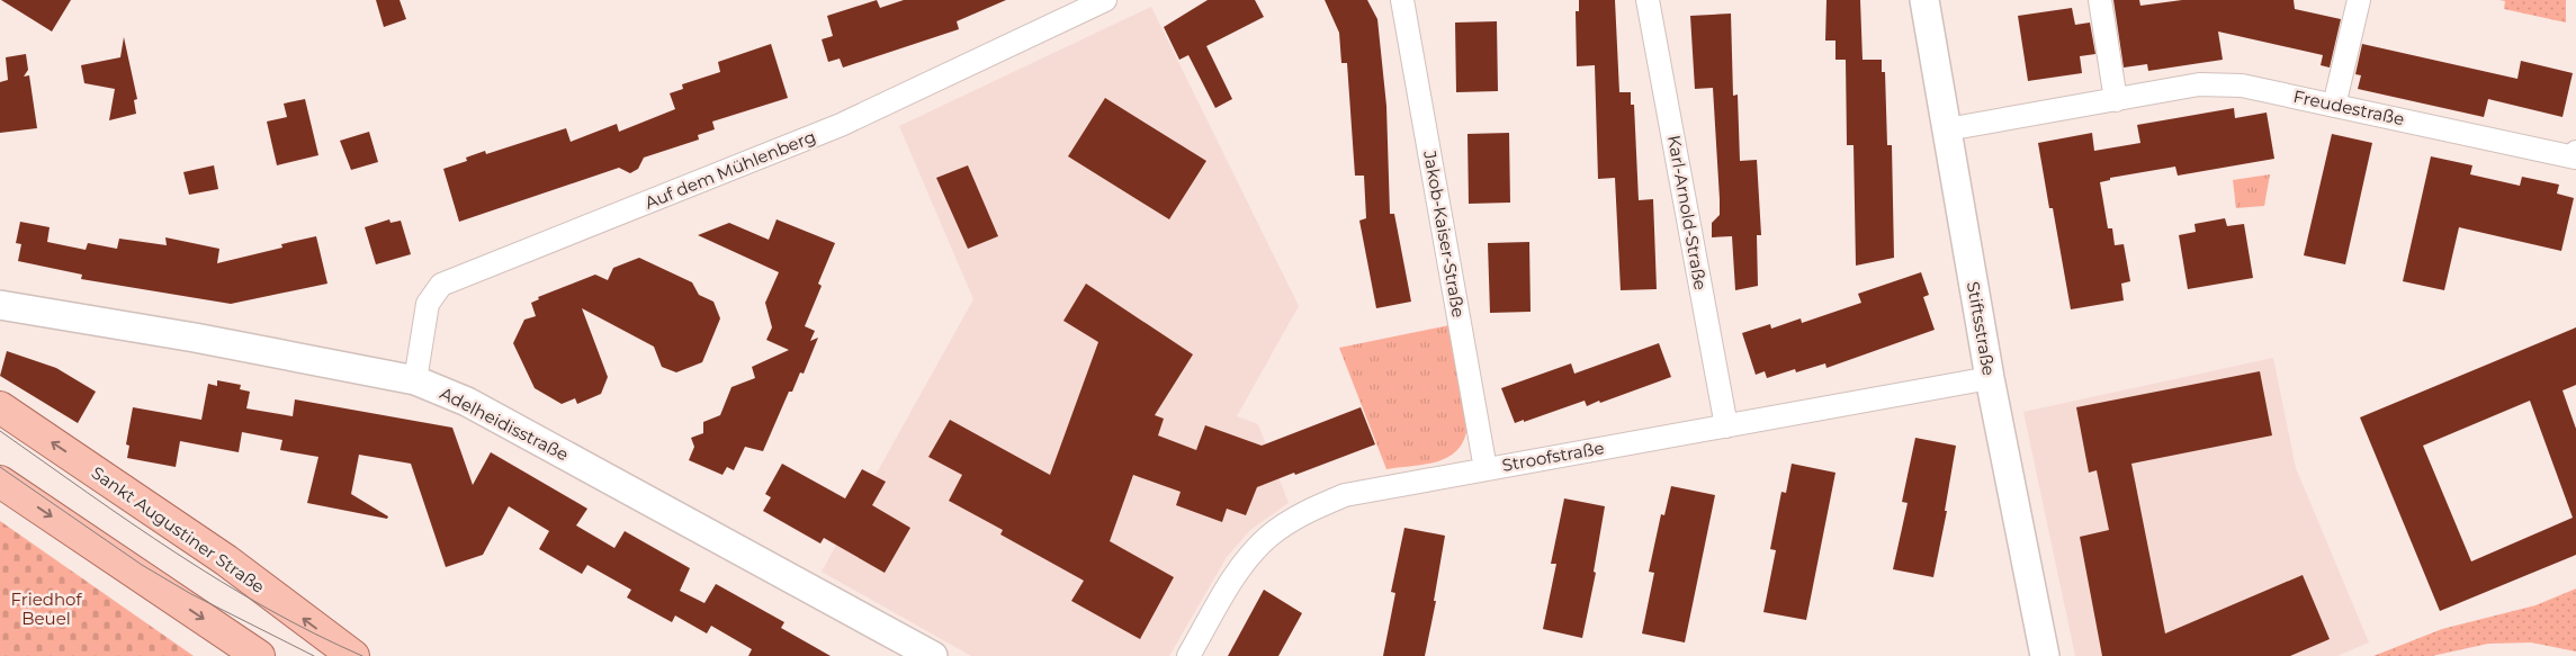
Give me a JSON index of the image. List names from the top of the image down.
{
  "streets": {
    "main road": ["Sankt Augustiner Straße"],
    "street": [
      "Freudestraße",
      "Auf dem Mühlenberg",
      "Karl-Arnold-Straße",
      "Jakob-Kaiser-Straße",
      "Stiftsstraße",
      "Adelheidisstraße",
      "Stroofstraße"
    ]
  },
  "crossings": [
    ["Freudestraße", "Stiftsstraße"],
    ["Auf dem Mühlenberg", "Adelheidisstraße"],
    ["Karl-Arnold-Straße", "Stroofstraße"],
    ["Jakob-Kaiser-Straße", "Stroofstraße"],
    ["Stiftsstraße", "Stroofstraße"]
  ],
  "parks": ["Friedhof Beuel"]
}
